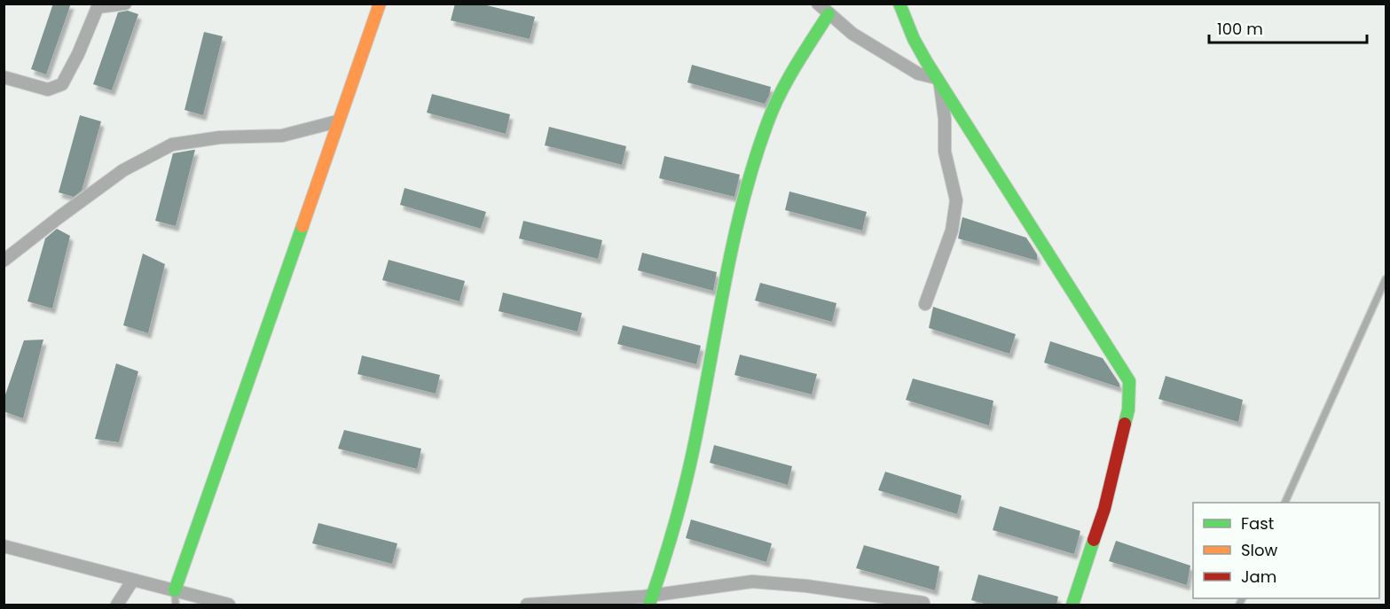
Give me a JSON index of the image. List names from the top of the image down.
{
  "legend": ["Fast", "Slow", "Jam"],
  "scale_bar": "100 m"
}
